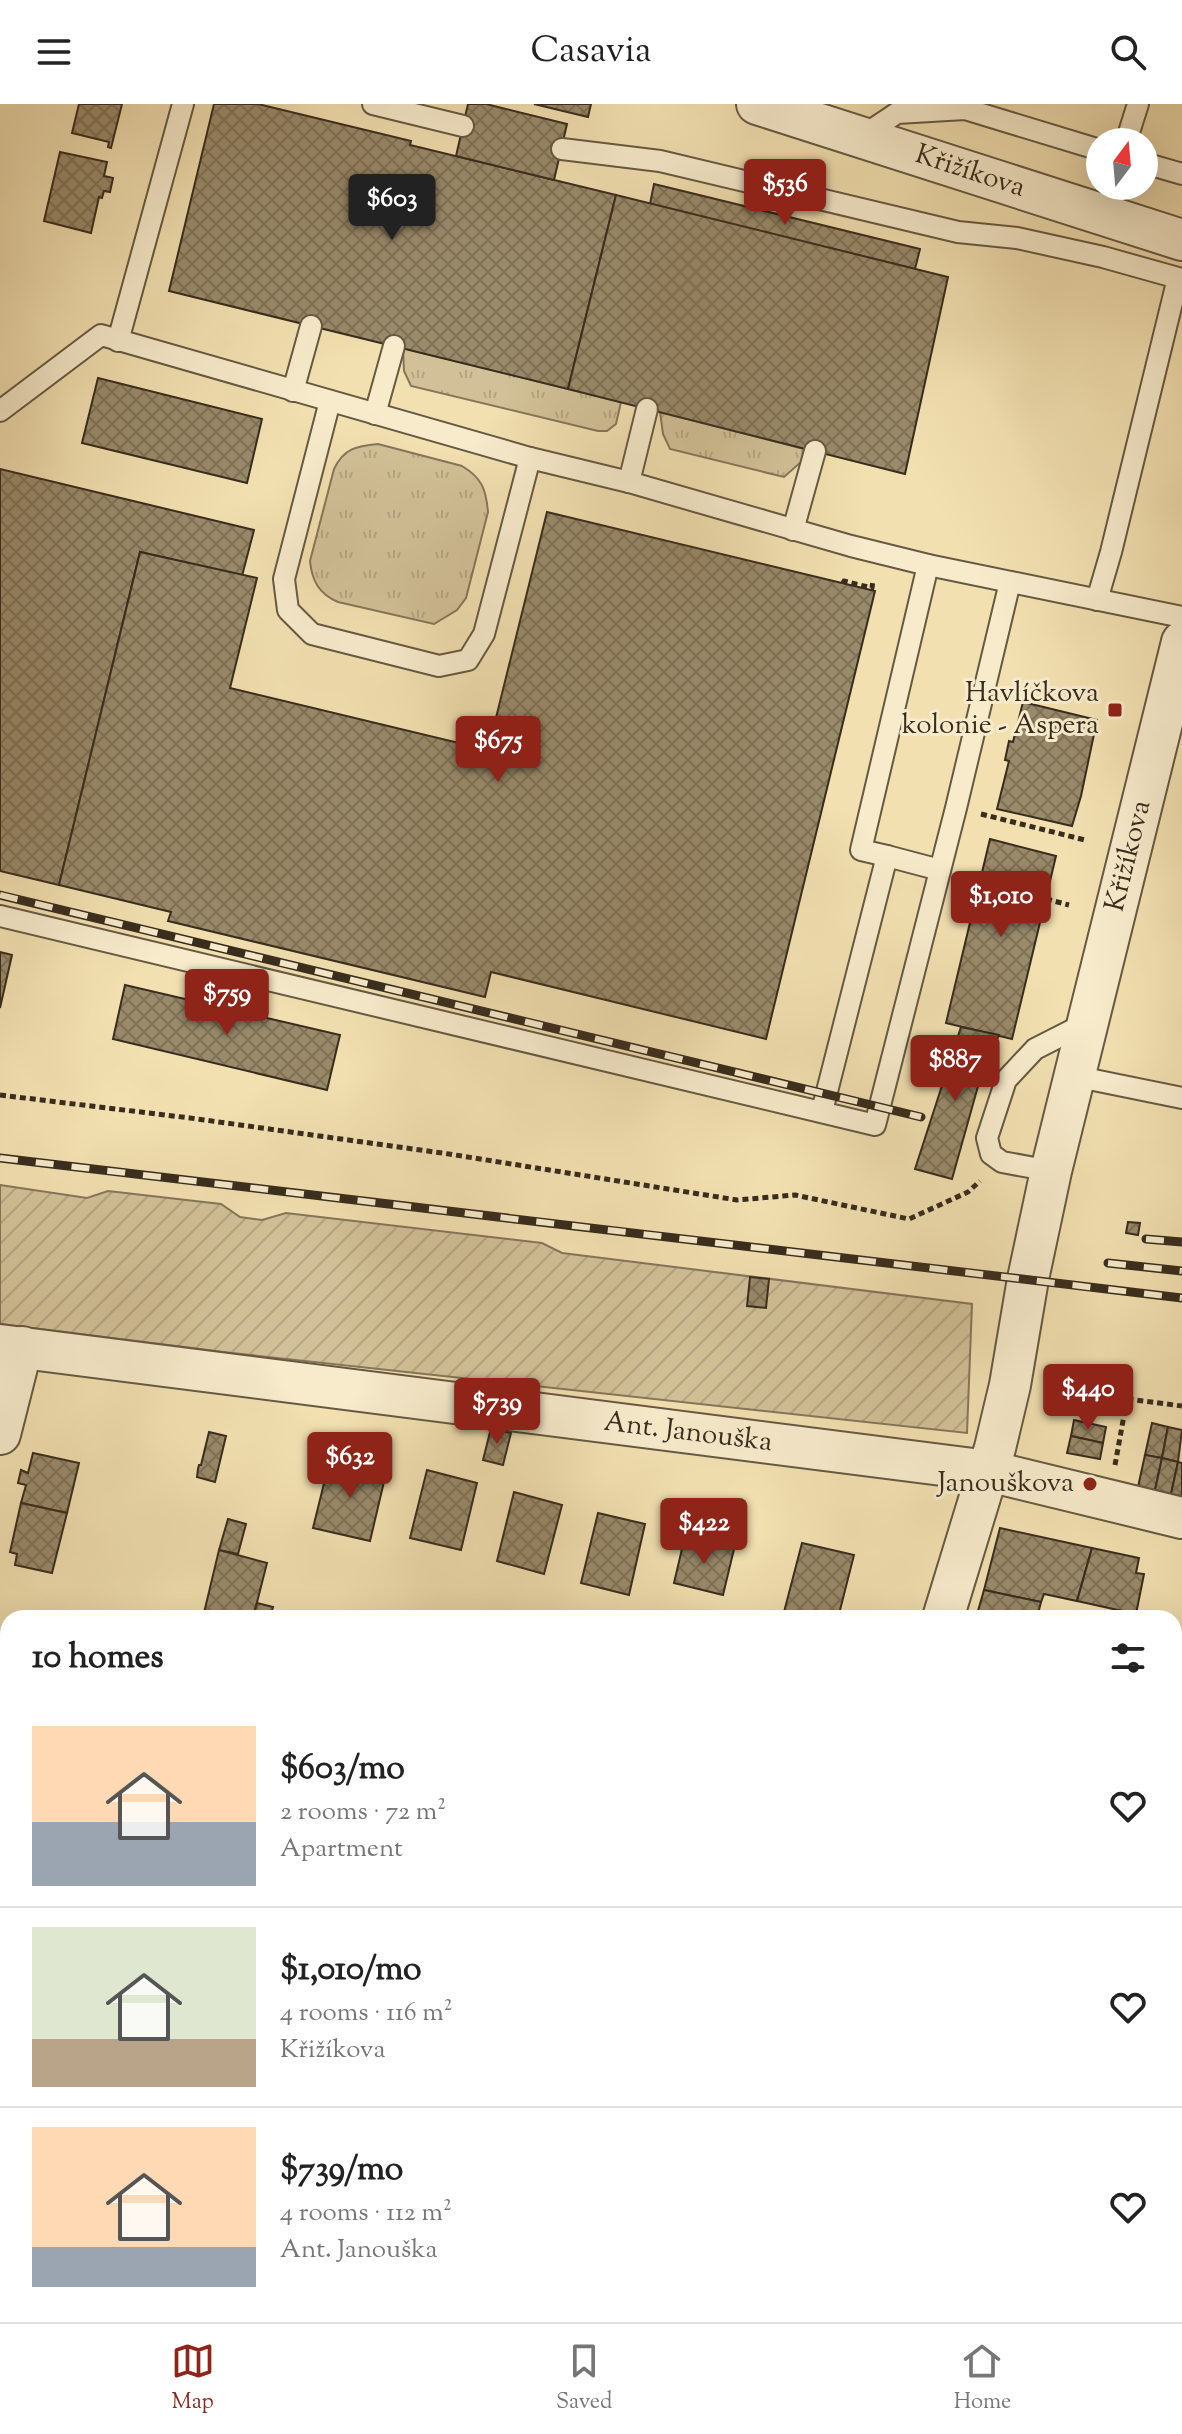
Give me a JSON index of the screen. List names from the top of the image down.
{
  "streets": {
    "street": ["Křižíkova", "Ant. Janouška"]
  },
  "crossings": [
    ["Křižíkova", "Ant. Janouška"]
  ],
  "places": {
    "transit": ["Havlíčkova kolonie - Aspera"],
    "other": ["Janouškova"]
  },
  "north": "top",
  "page": {
    "header": "Casavia",
    "price": [
      "$536",
      "$603",
      "$675",
      "$1,010",
      "$759",
      "$887",
      "$440",
      "$739",
      "$632",
      "$422"
    ],
    "heading": "10 homes",
    "list": [
      {
        "name": "$603/mo",
        "note": "2 rooms · 72 m² · Apartment"
      },
      {
        "name": "$1,010/mo",
        "note": "4 rooms · 116 m² · Křižíkova"
      },
      {
        "name": "$739/mo",
        "note": "4 rooms · 112 m² · Ant. Janouška"
      }
    ],
    "tabs": ["Map", "Saved", "Home"]
  }
}
